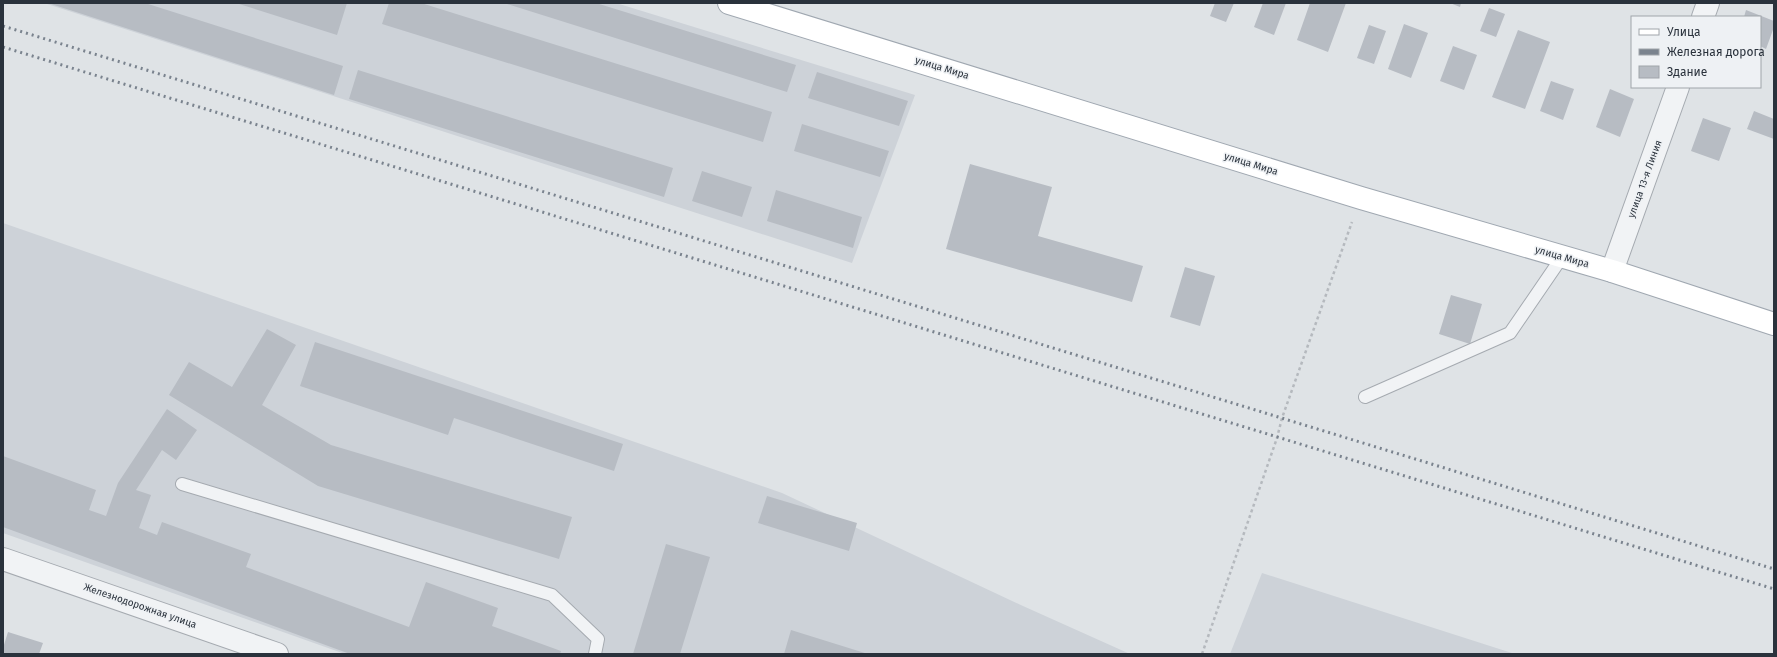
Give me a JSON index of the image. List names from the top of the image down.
{
  "streets": {
    "main road": ["улица Мира"],
    "street": ["улица 13-я Линия", "Железнодорожная улица"]
  },
  "crossings": [
    ["улица Мира", "улица 13-я Линия"]
  ],
  "legend": ["Улица", "Железная дорога", "Здание"]
}
